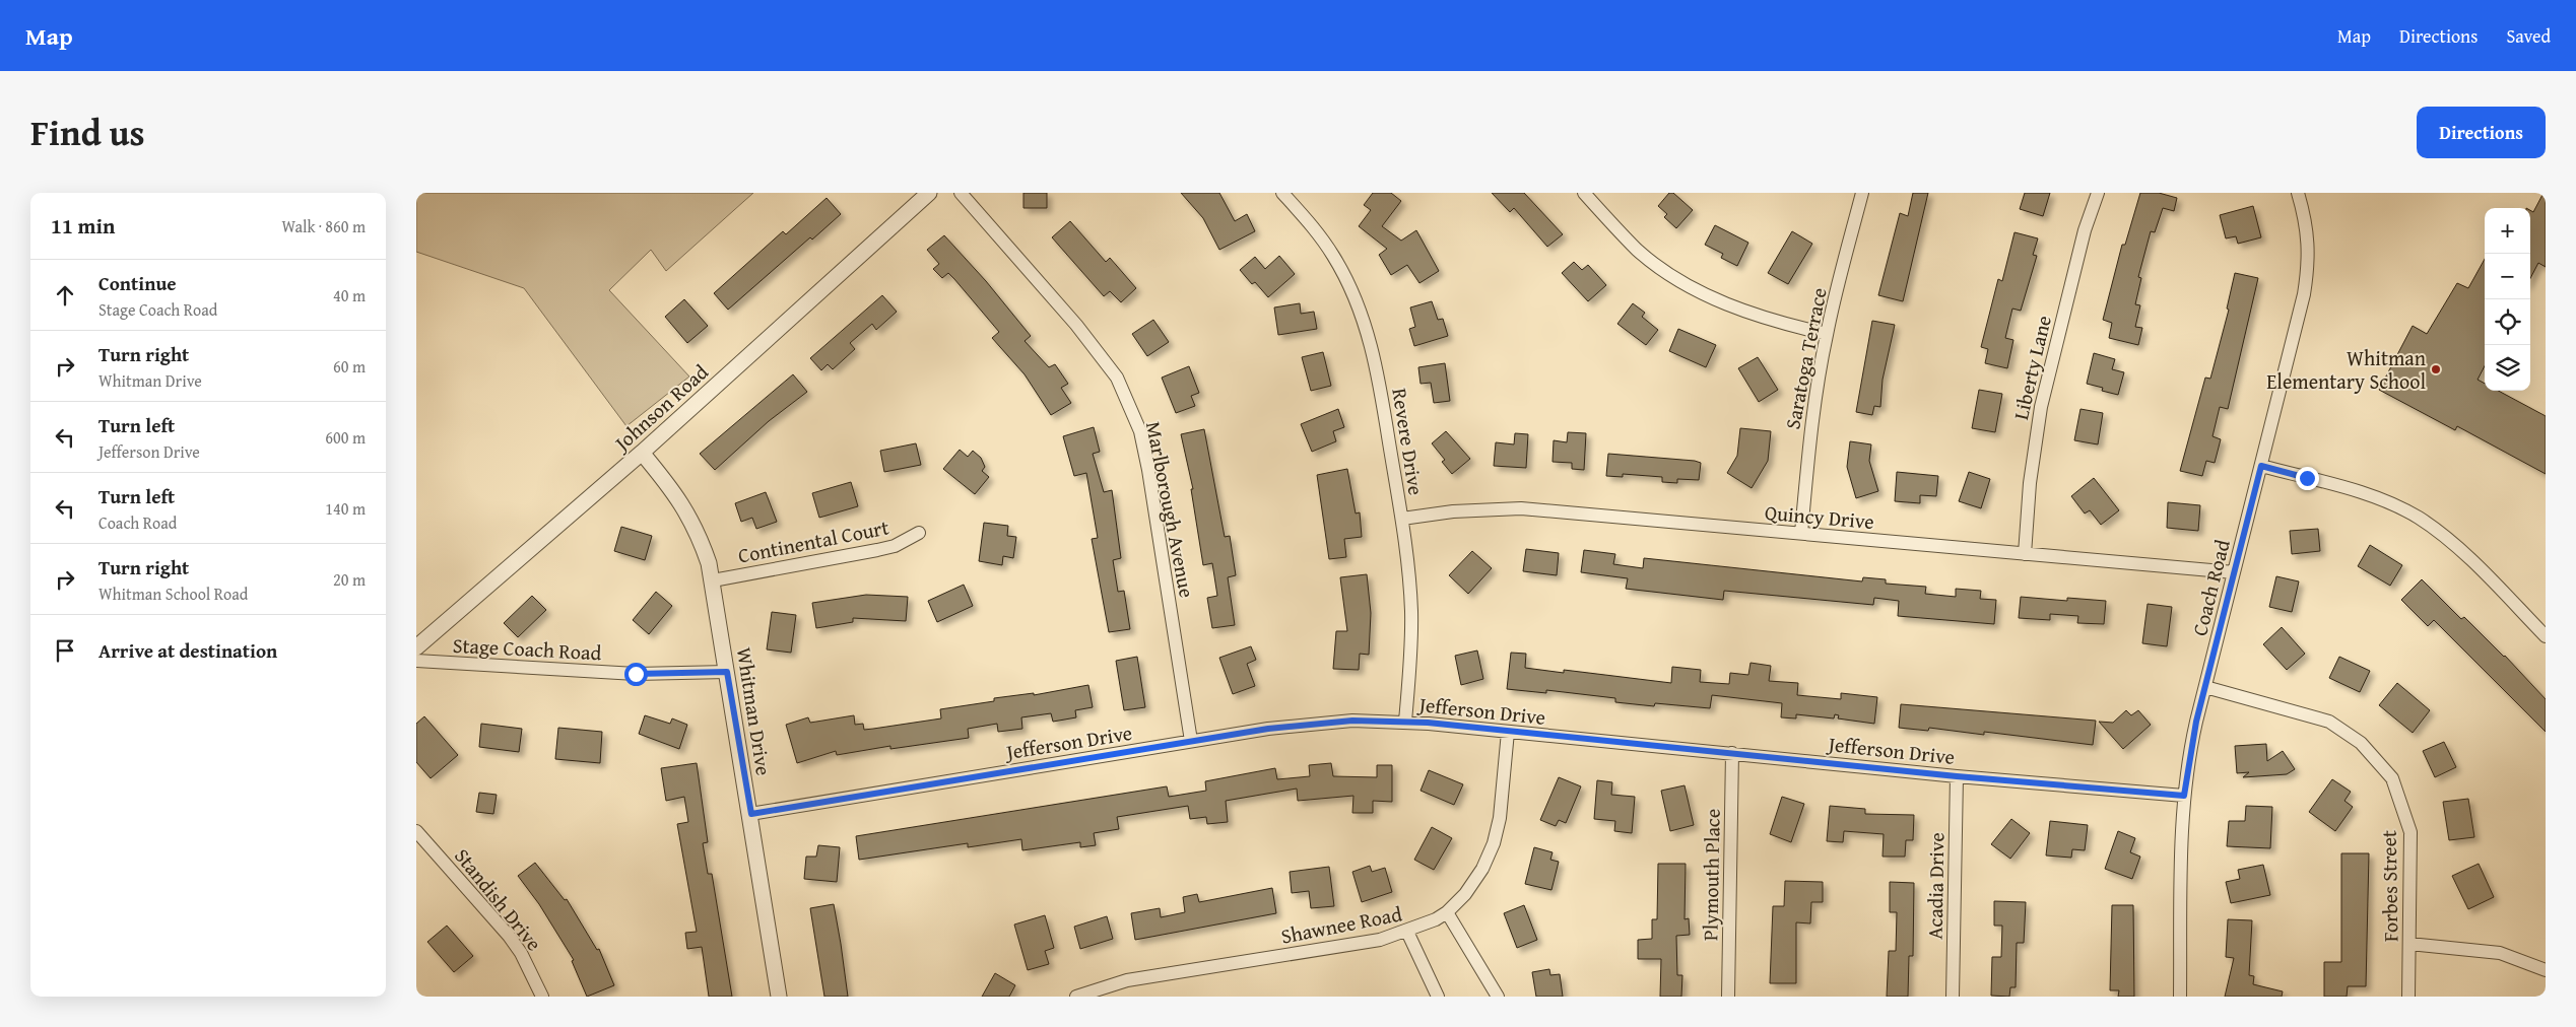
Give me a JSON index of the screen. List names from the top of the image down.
{
  "streets": {
    "street": [
      "Saratoga Terrace",
      "Liberty Lane",
      "Johnson Road",
      "Revere Drive",
      "Marlborough Avenue",
      "Quincy Drive",
      "Continental Court",
      "Coach Road",
      "Stage Coach Road",
      "Jefferson Drive",
      "Whitman Drive",
      "Plymouth Place",
      "Acadia Drive",
      "Forbes Street",
      "Standish Drive",
      "Shawnee Road"
    ]
  },
  "crossings": [
    ["Saratoga Terrace", "Quincy Drive"],
    ["Liberty Lane", "Quincy Drive"],
    ["Johnson Road", "Whitman Drive"],
    ["Revere Drive", "Quincy Drive"],
    ["Revere Drive", "Jefferson Drive"],
    ["Marlborough Avenue", "Jefferson Drive"],
    ["Quincy Drive", "Coach Road"],
    ["Continental Court", "Whitman Drive"],
    ["Coach Road", "Jefferson Drive"],
    ["Coach Road", "Forbes Street"],
    ["Stage Coach Road", "Whitman Drive"],
    ["Jefferson Drive", "Whitman Drive"],
    ["Jefferson Drive", "Plymouth Place"],
    ["Jefferson Drive", "Acadia Drive"],
    ["Jefferson Drive", "Shawnee Road"]
  ],
  "places": ["Whitman Elementary School"],
  "page": {
    "header": "Map",
    "nav": ["Map", "Directions", "Saved"],
    "title": "Find us",
    "buttons": "Directions",
    "heading": ["11 min", "Walk · 860 m"],
    "map_buttons": ["+", "−"],
    "list": [
      ["Continue", "Stage Coach Road", "40 m"],
      ["Turn right", "Whitman Drive", "60 m"],
      ["Turn left", "Jefferson Drive", "600 m"],
      ["Turn left", "Coach Road", "140 m"],
      ["Turn right", "Whitman School Road", "20 m"],
      "Arrive at destination"
    ]
  }
}
